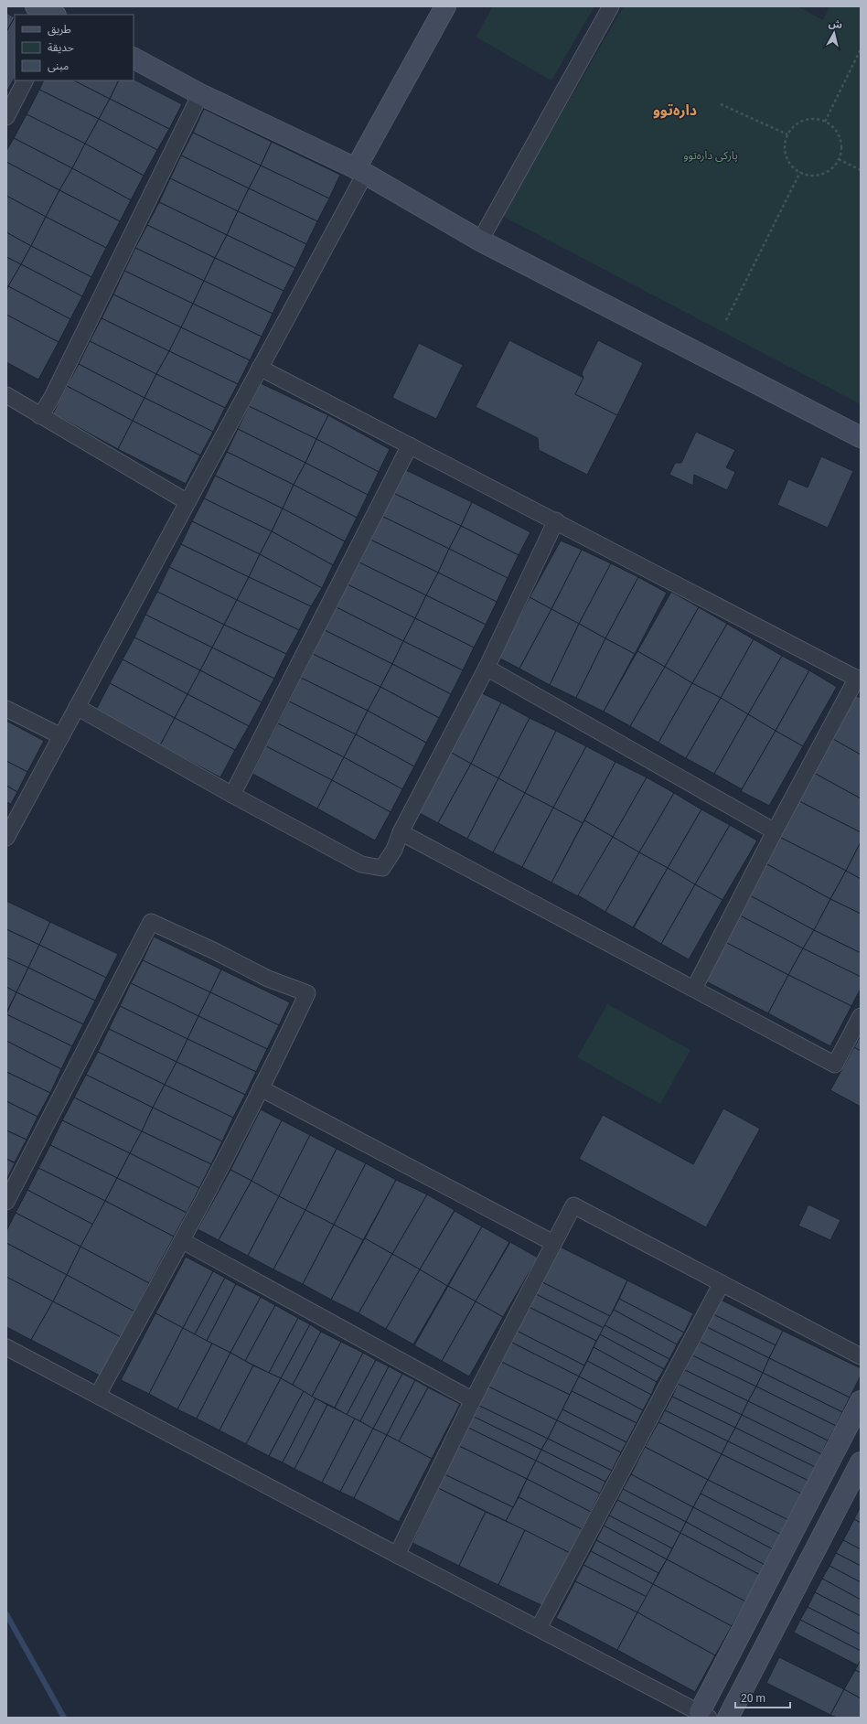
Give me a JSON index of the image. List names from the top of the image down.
{
  "districts": ["دارەتوو"],
  "parks": ["پارکی دارەتوو"],
  "legend": ["طريق", "حديقة", "مبنى"],
  "scale_bar": "20 m",
  "north": "top"
}
